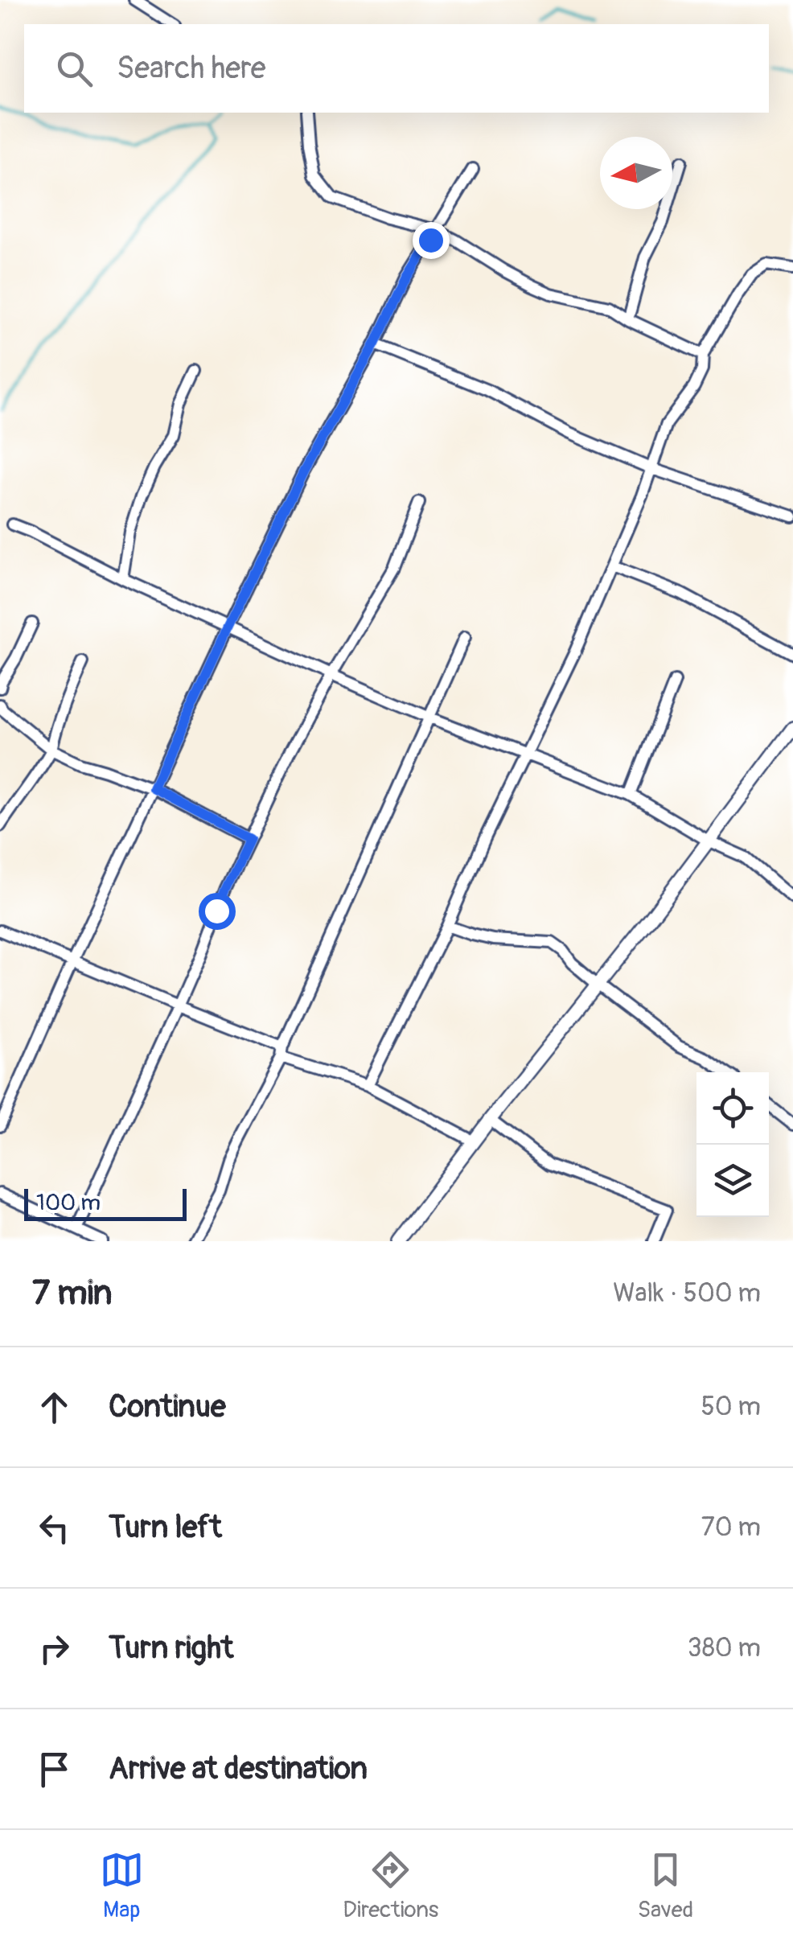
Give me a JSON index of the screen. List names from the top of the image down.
{
  "scale_bar": "100 m",
  "north": "left",
  "page": {
    "search": "Search here",
    "scale": "100 m",
    "heading": ["7 min", "Walk · 500 m"],
    "list": [
      ["Continue", "50 m"],
      ["Turn left", "70 m"],
      ["Turn right", "380 m"],
      "Arrive at destination"
    ],
    "nav": ["Map", "Directions", "Saved"]
  }
}
